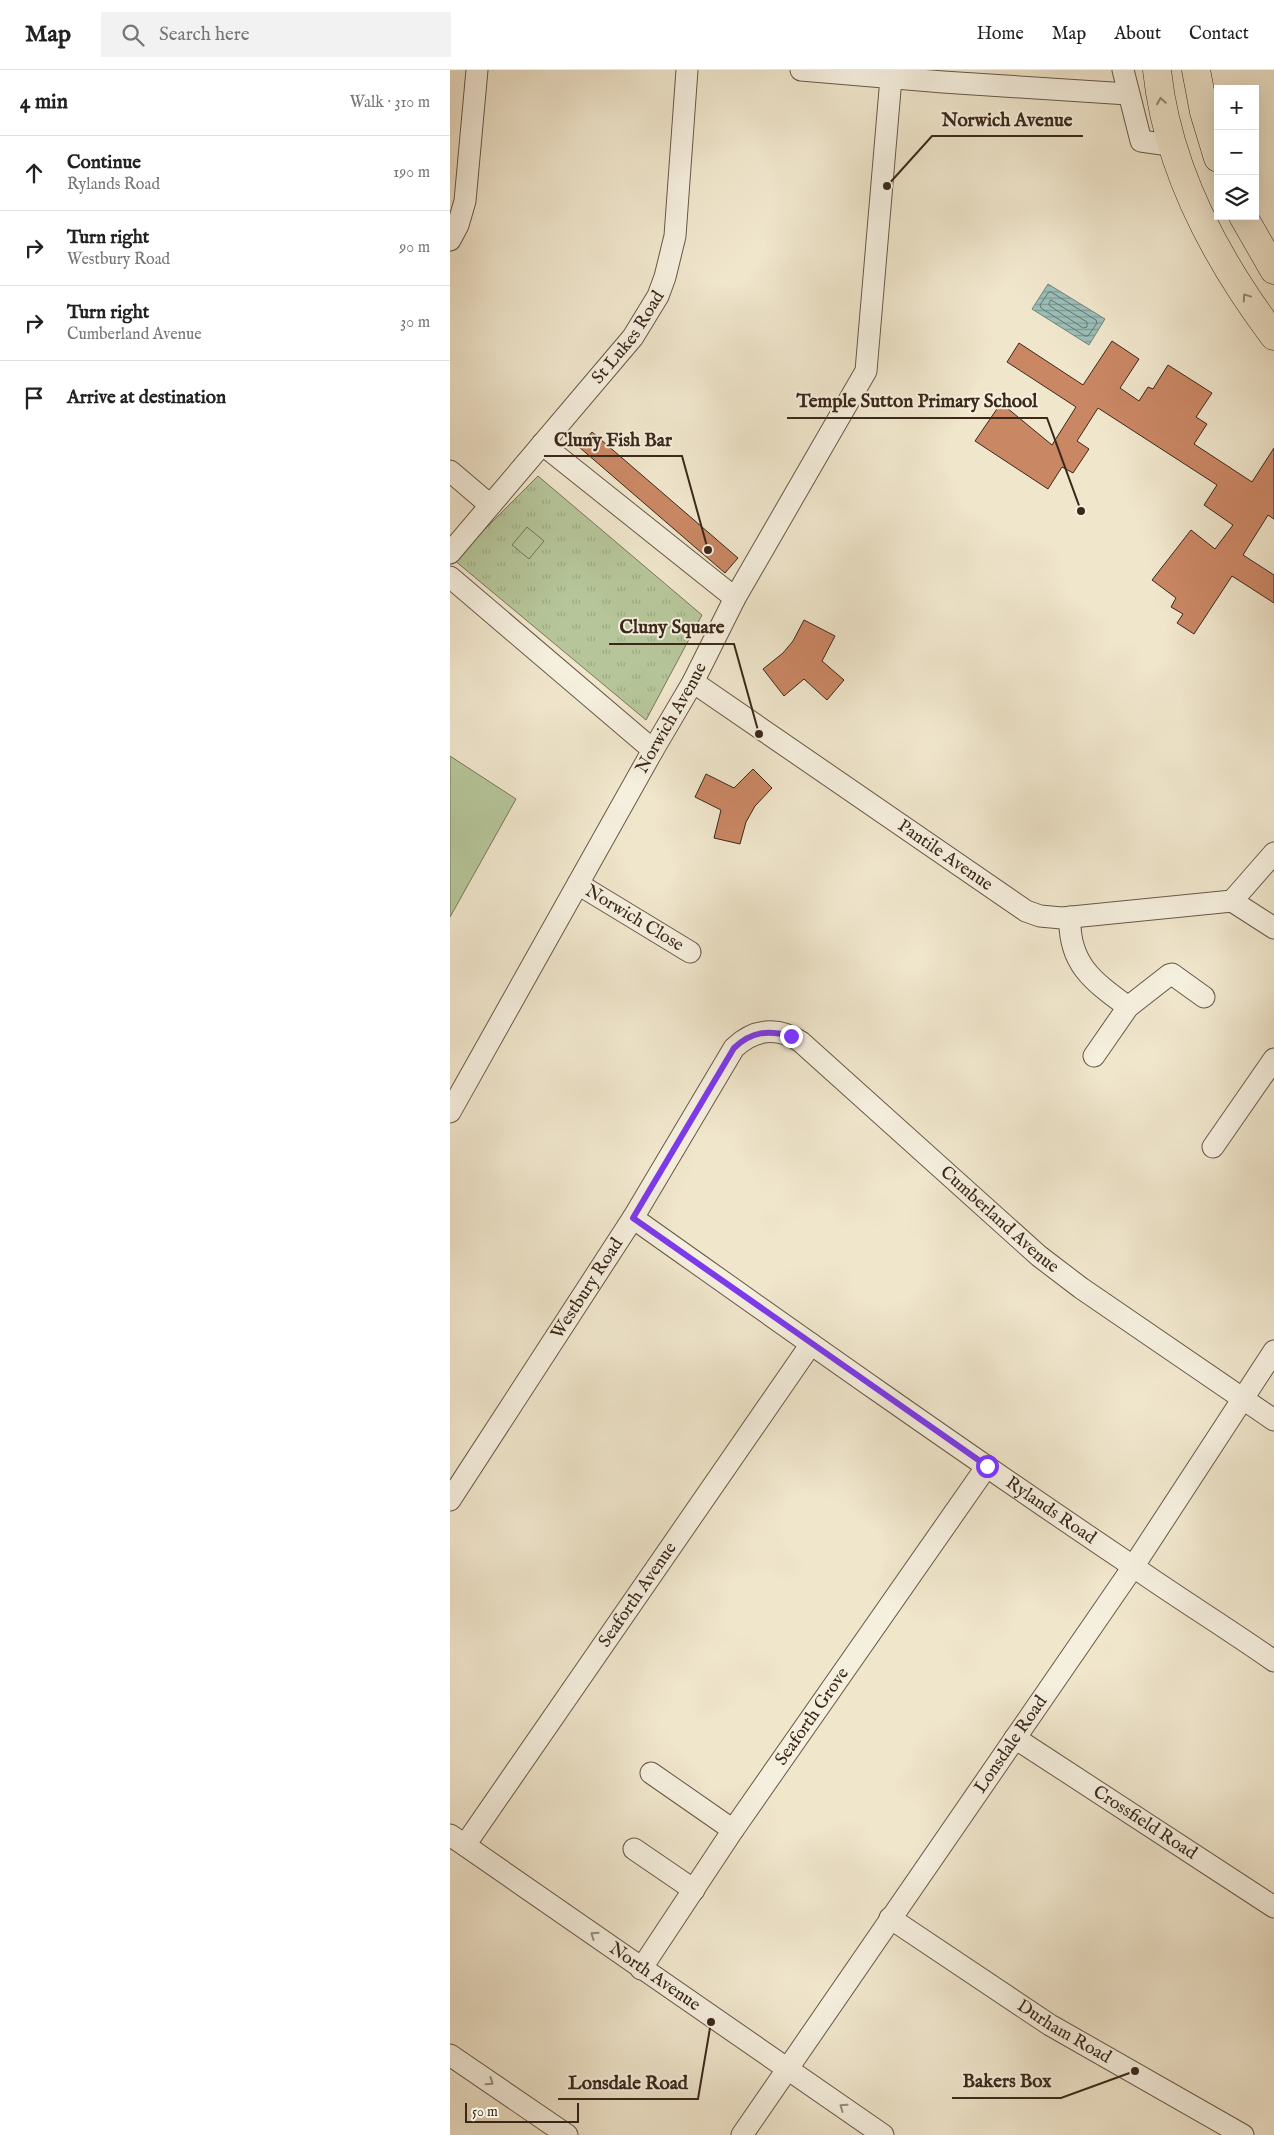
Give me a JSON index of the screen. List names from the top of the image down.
{
  "streets": {
    "street": [
      "St Lukes Road",
      "Norwich Avenue",
      "Pantile Avenue",
      "Norwich Close",
      "Cumberland Avenue",
      "Westbury Road",
      "Rylands Road",
      "Seaforth Avenue",
      "Seaforth Grove",
      "Lonsdale Road",
      "Crossfield Road",
      "North Avenue",
      "Durham Road"
    ]
  },
  "crossings": [
    ["Norwich Avenue", "Pantile Avenue"],
    ["Norwich Avenue", "Norwich Close"],
    ["Cumberland Avenue", "Westbury Road"],
    ["Cumberland Avenue", "Lonsdale Road"],
    ["Westbury Road", "Rylands Road"],
    ["Rylands Road", "Seaforth Avenue"],
    ["Rylands Road", "Seaforth Grove"],
    ["Rylands Road", "Lonsdale Road"],
    ["Seaforth Avenue", "North Avenue"],
    ["Seaforth Grove", "North Avenue"],
    ["Lonsdale Road", "Crossfield Road"],
    ["Lonsdale Road", "North Avenue"],
    ["Lonsdale Road", "Durham Road"]
  ],
  "places": [
    "Norwich Avenue",
    "Temple Sutton Primary School",
    "Cluny Fish Bar",
    "Cluny Square",
    "Lonsdale Road",
    "Bakers Box"
  ],
  "scale_bar": "50 m",
  "page": {
    "header": "Map",
    "search": "Search here",
    "nav": [
      "Home",
      "Map",
      "About",
      "Contact"
    ],
    "heading": ["4 min", "Walk · 310 m"],
    "map_buttons": ["+", "−"],
    "list": [
      ["Continue", "Rylands Road", "190 m"],
      ["Turn right", "Westbury Road", "90 m"],
      ["Turn right", "Cumberland Avenue", "30 m"],
      "Arrive at destination"
    ],
    "scale": "50 m"
  }
}
